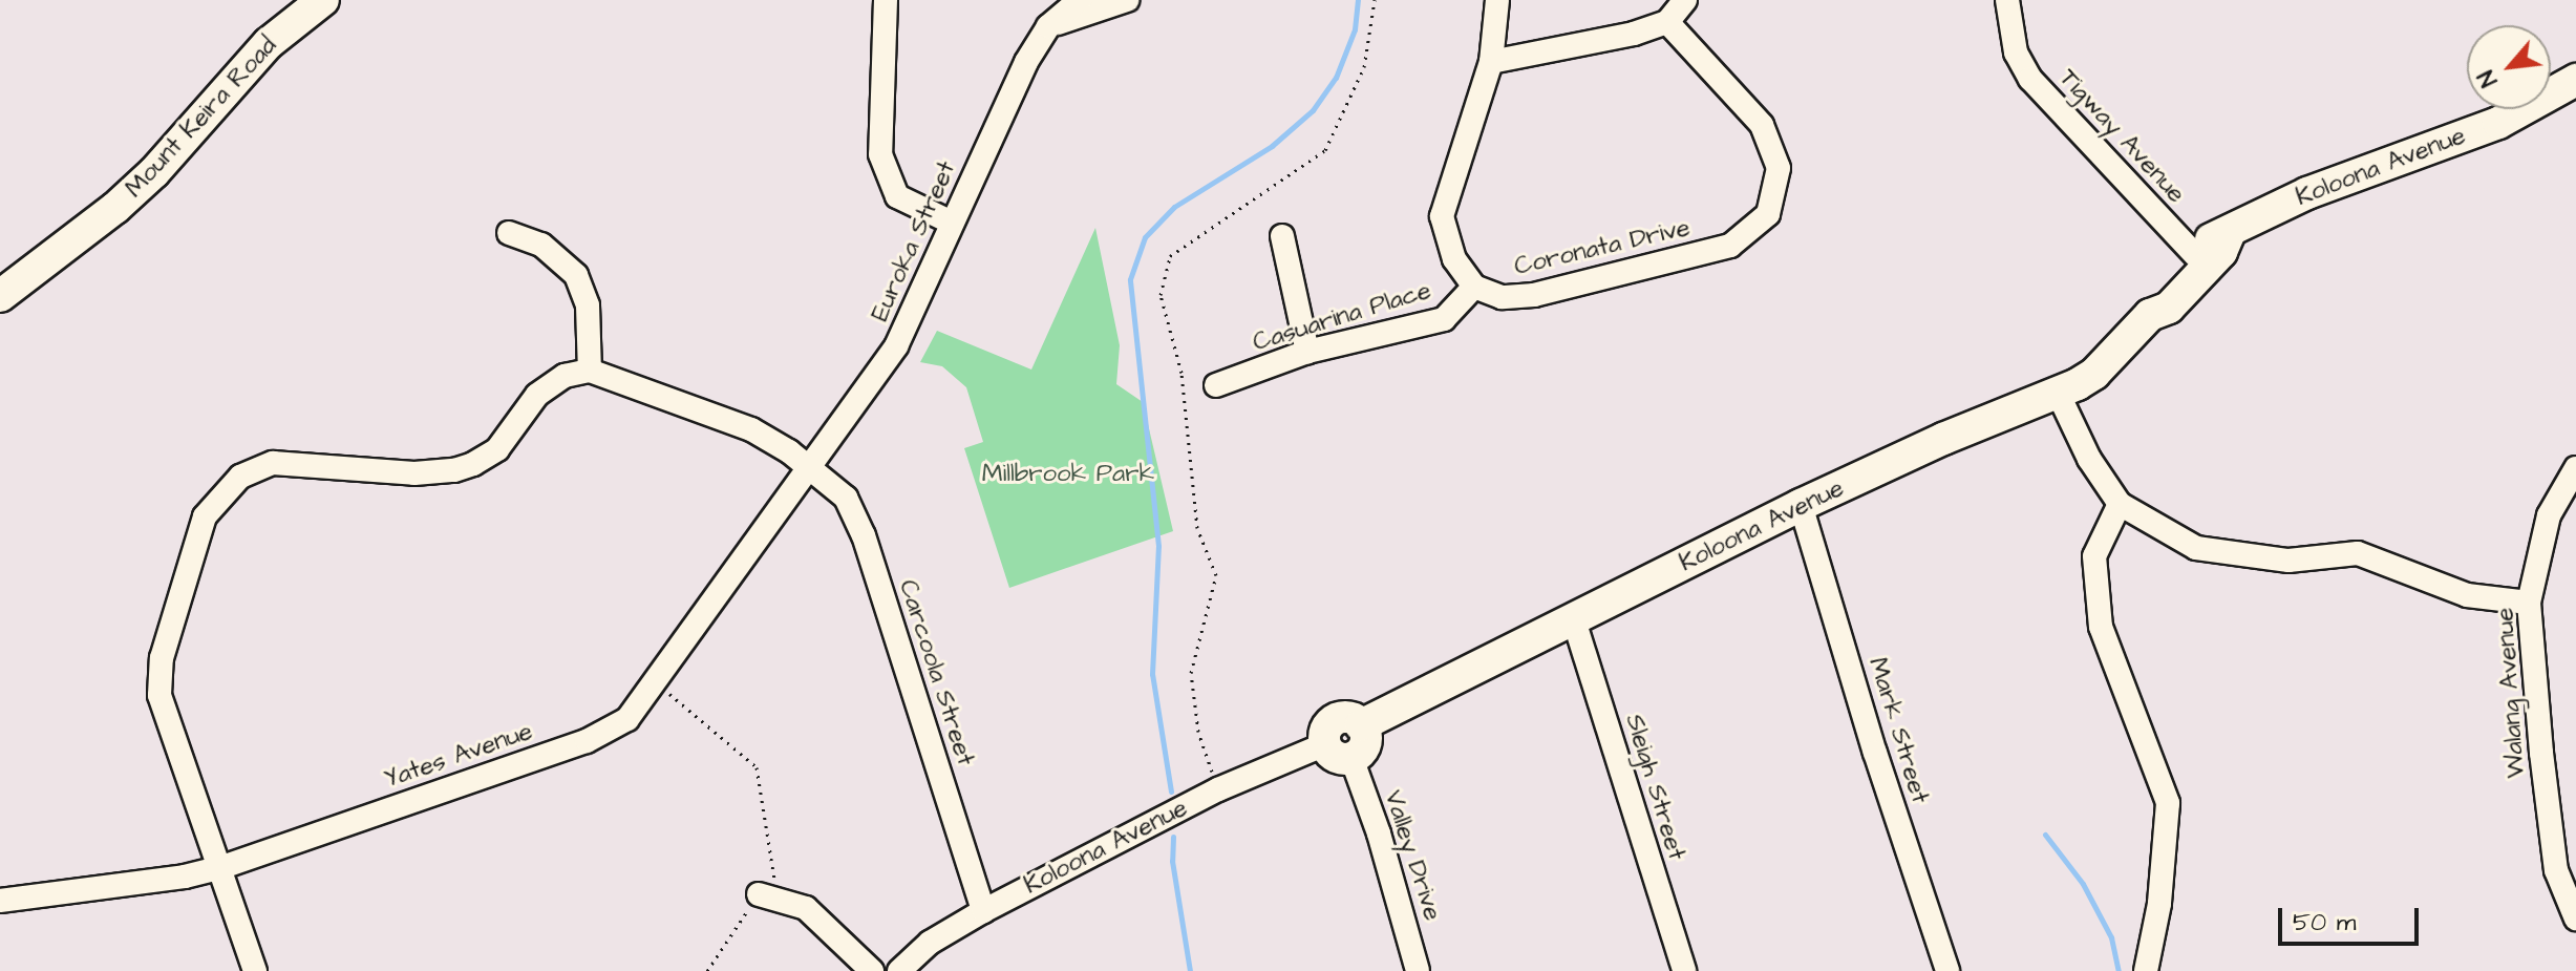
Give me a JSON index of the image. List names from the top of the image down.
{
  "streets": {
    "street": [
      "Mount Keira Road",
      "Tigway Avenue",
      "Koloona Avenue",
      "Euroka Street",
      "Coronata Drive",
      "Casuarina Place",
      "Carcoola Street",
      "Walang Avenue",
      "Mark Street",
      "Yates Avenue",
      "Sleigh Street",
      "Valley Drive"
    ]
  },
  "crossings": [
    ["Tigway Avenue", "Koloona Avenue"],
    ["Koloona Avenue", "Carcoola Street"],
    ["Koloona Avenue", "Mark Street"],
    ["Koloona Avenue", "Sleigh Street"],
    ["Koloona Avenue", "Valley Drive"],
    ["Euroka Street", "Carcoola Street"],
    ["Euroka Street", "Yates Avenue"],
    ["Coronata Drive", "Casuarina Place"],
    ["Carcoola Street", "Yates Avenue"]
  ],
  "parks": ["Millbrook Park"],
  "scale_bar": "50 m",
  "north": "bottom left"
}
